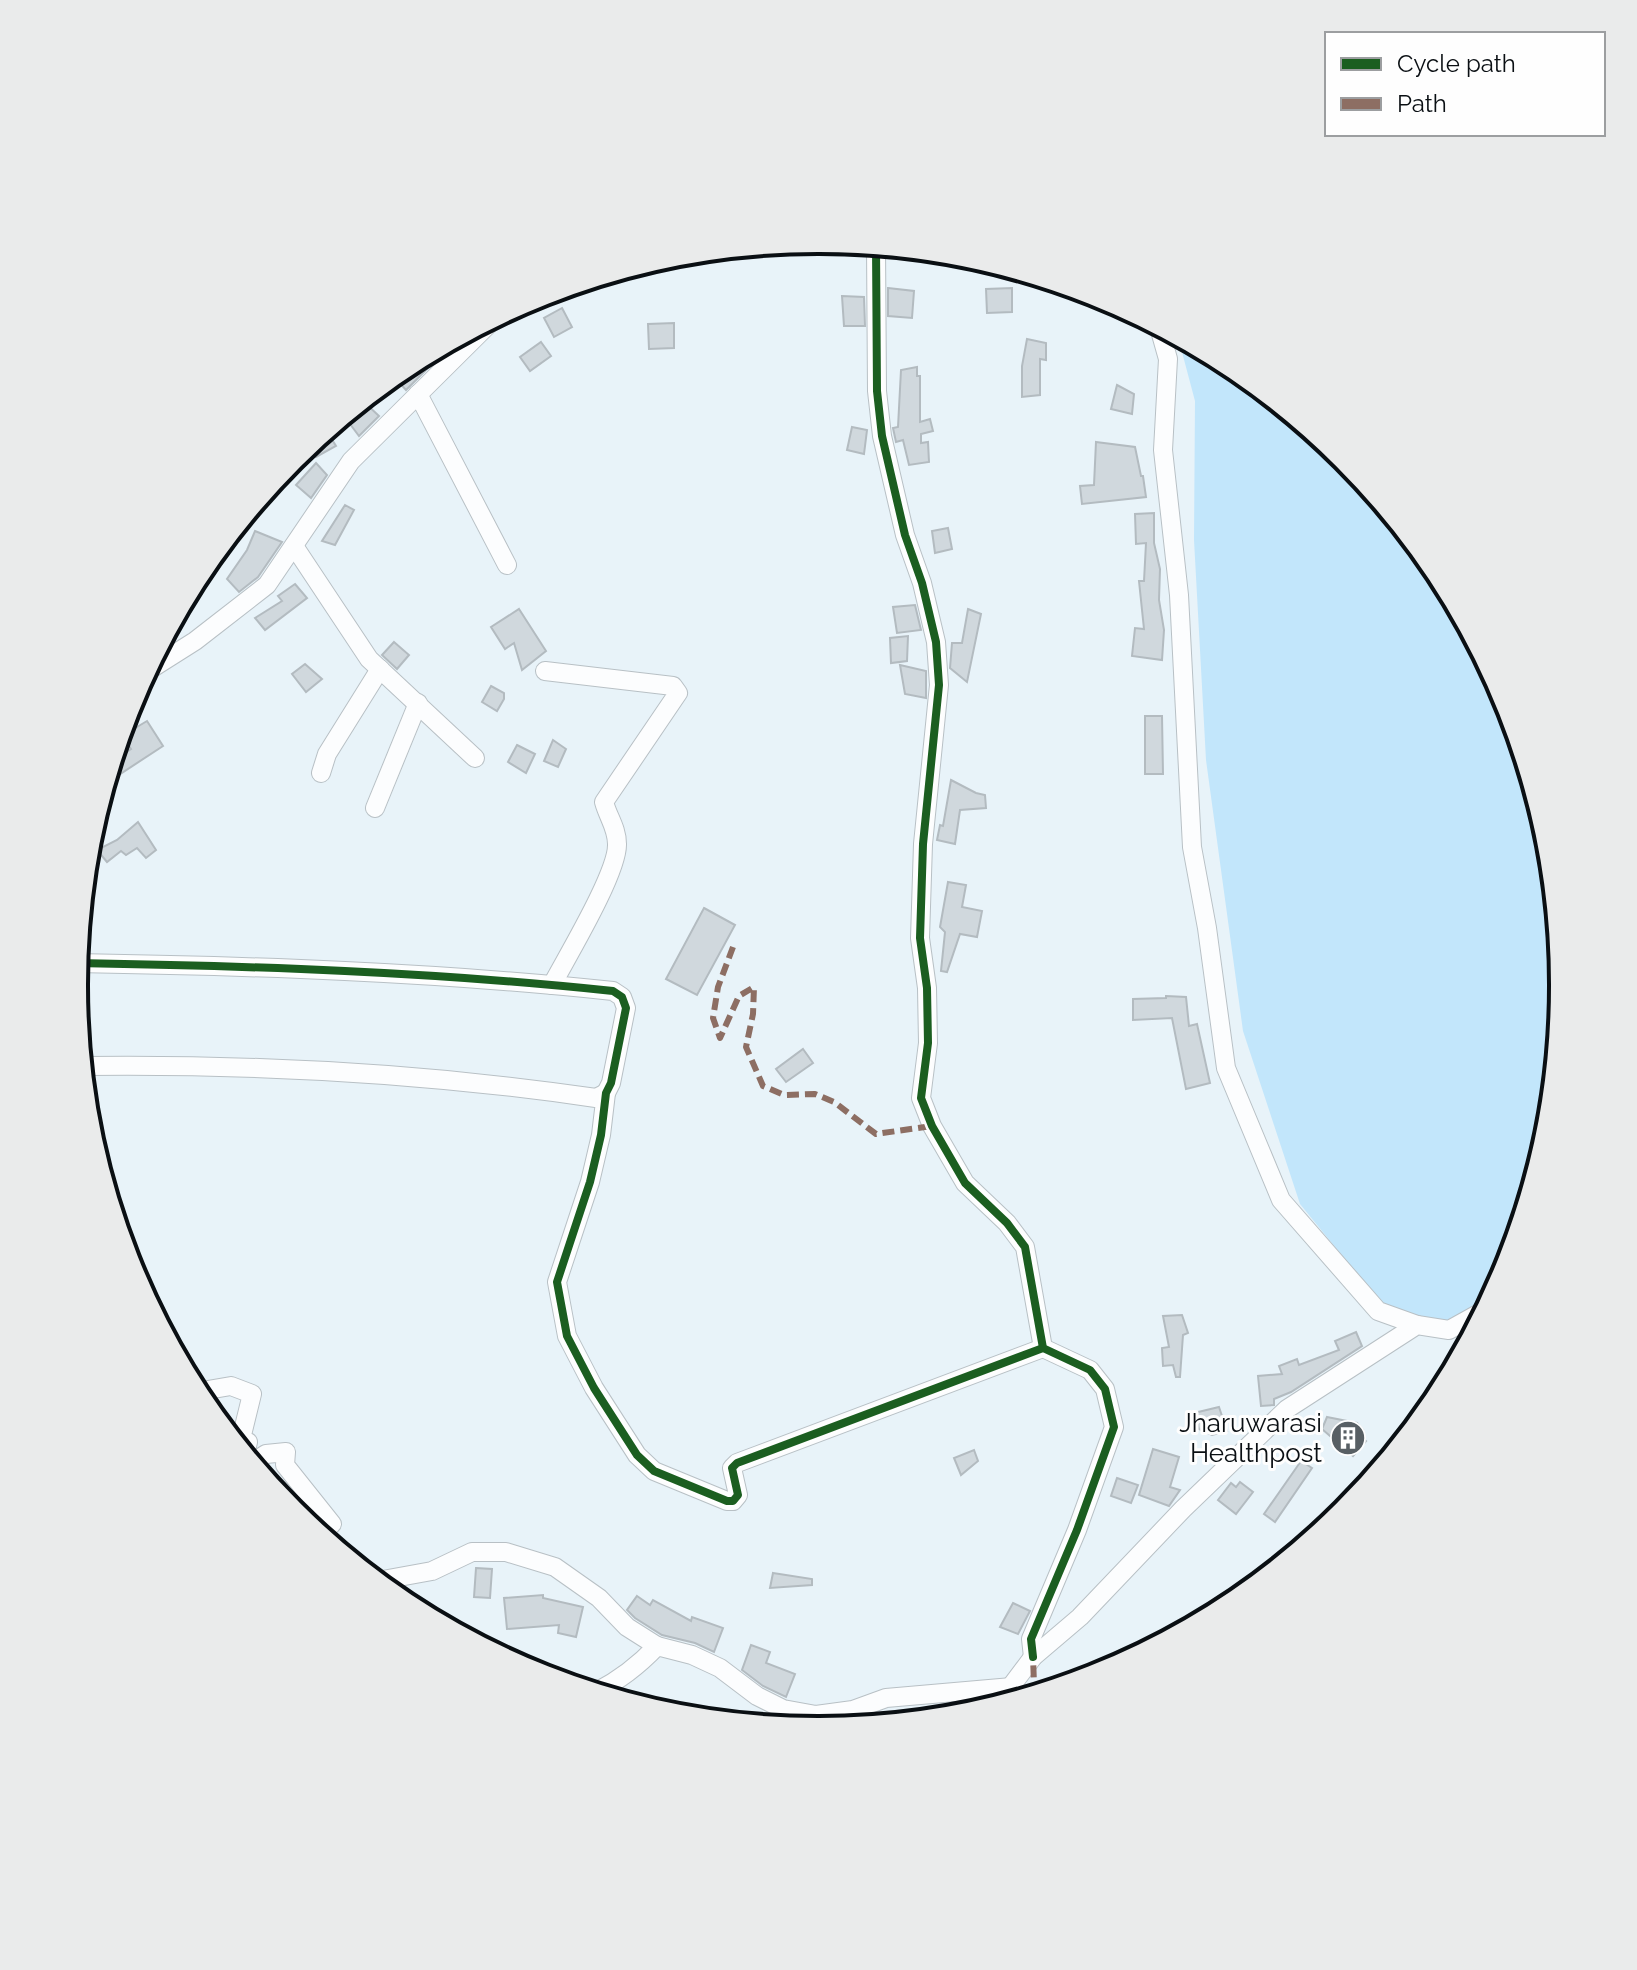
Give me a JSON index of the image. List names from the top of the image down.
{
  "places": {
    "building": ["Jharuwarasi Healthpost"]
  },
  "legend": ["Cycle path", "Path"]
}
